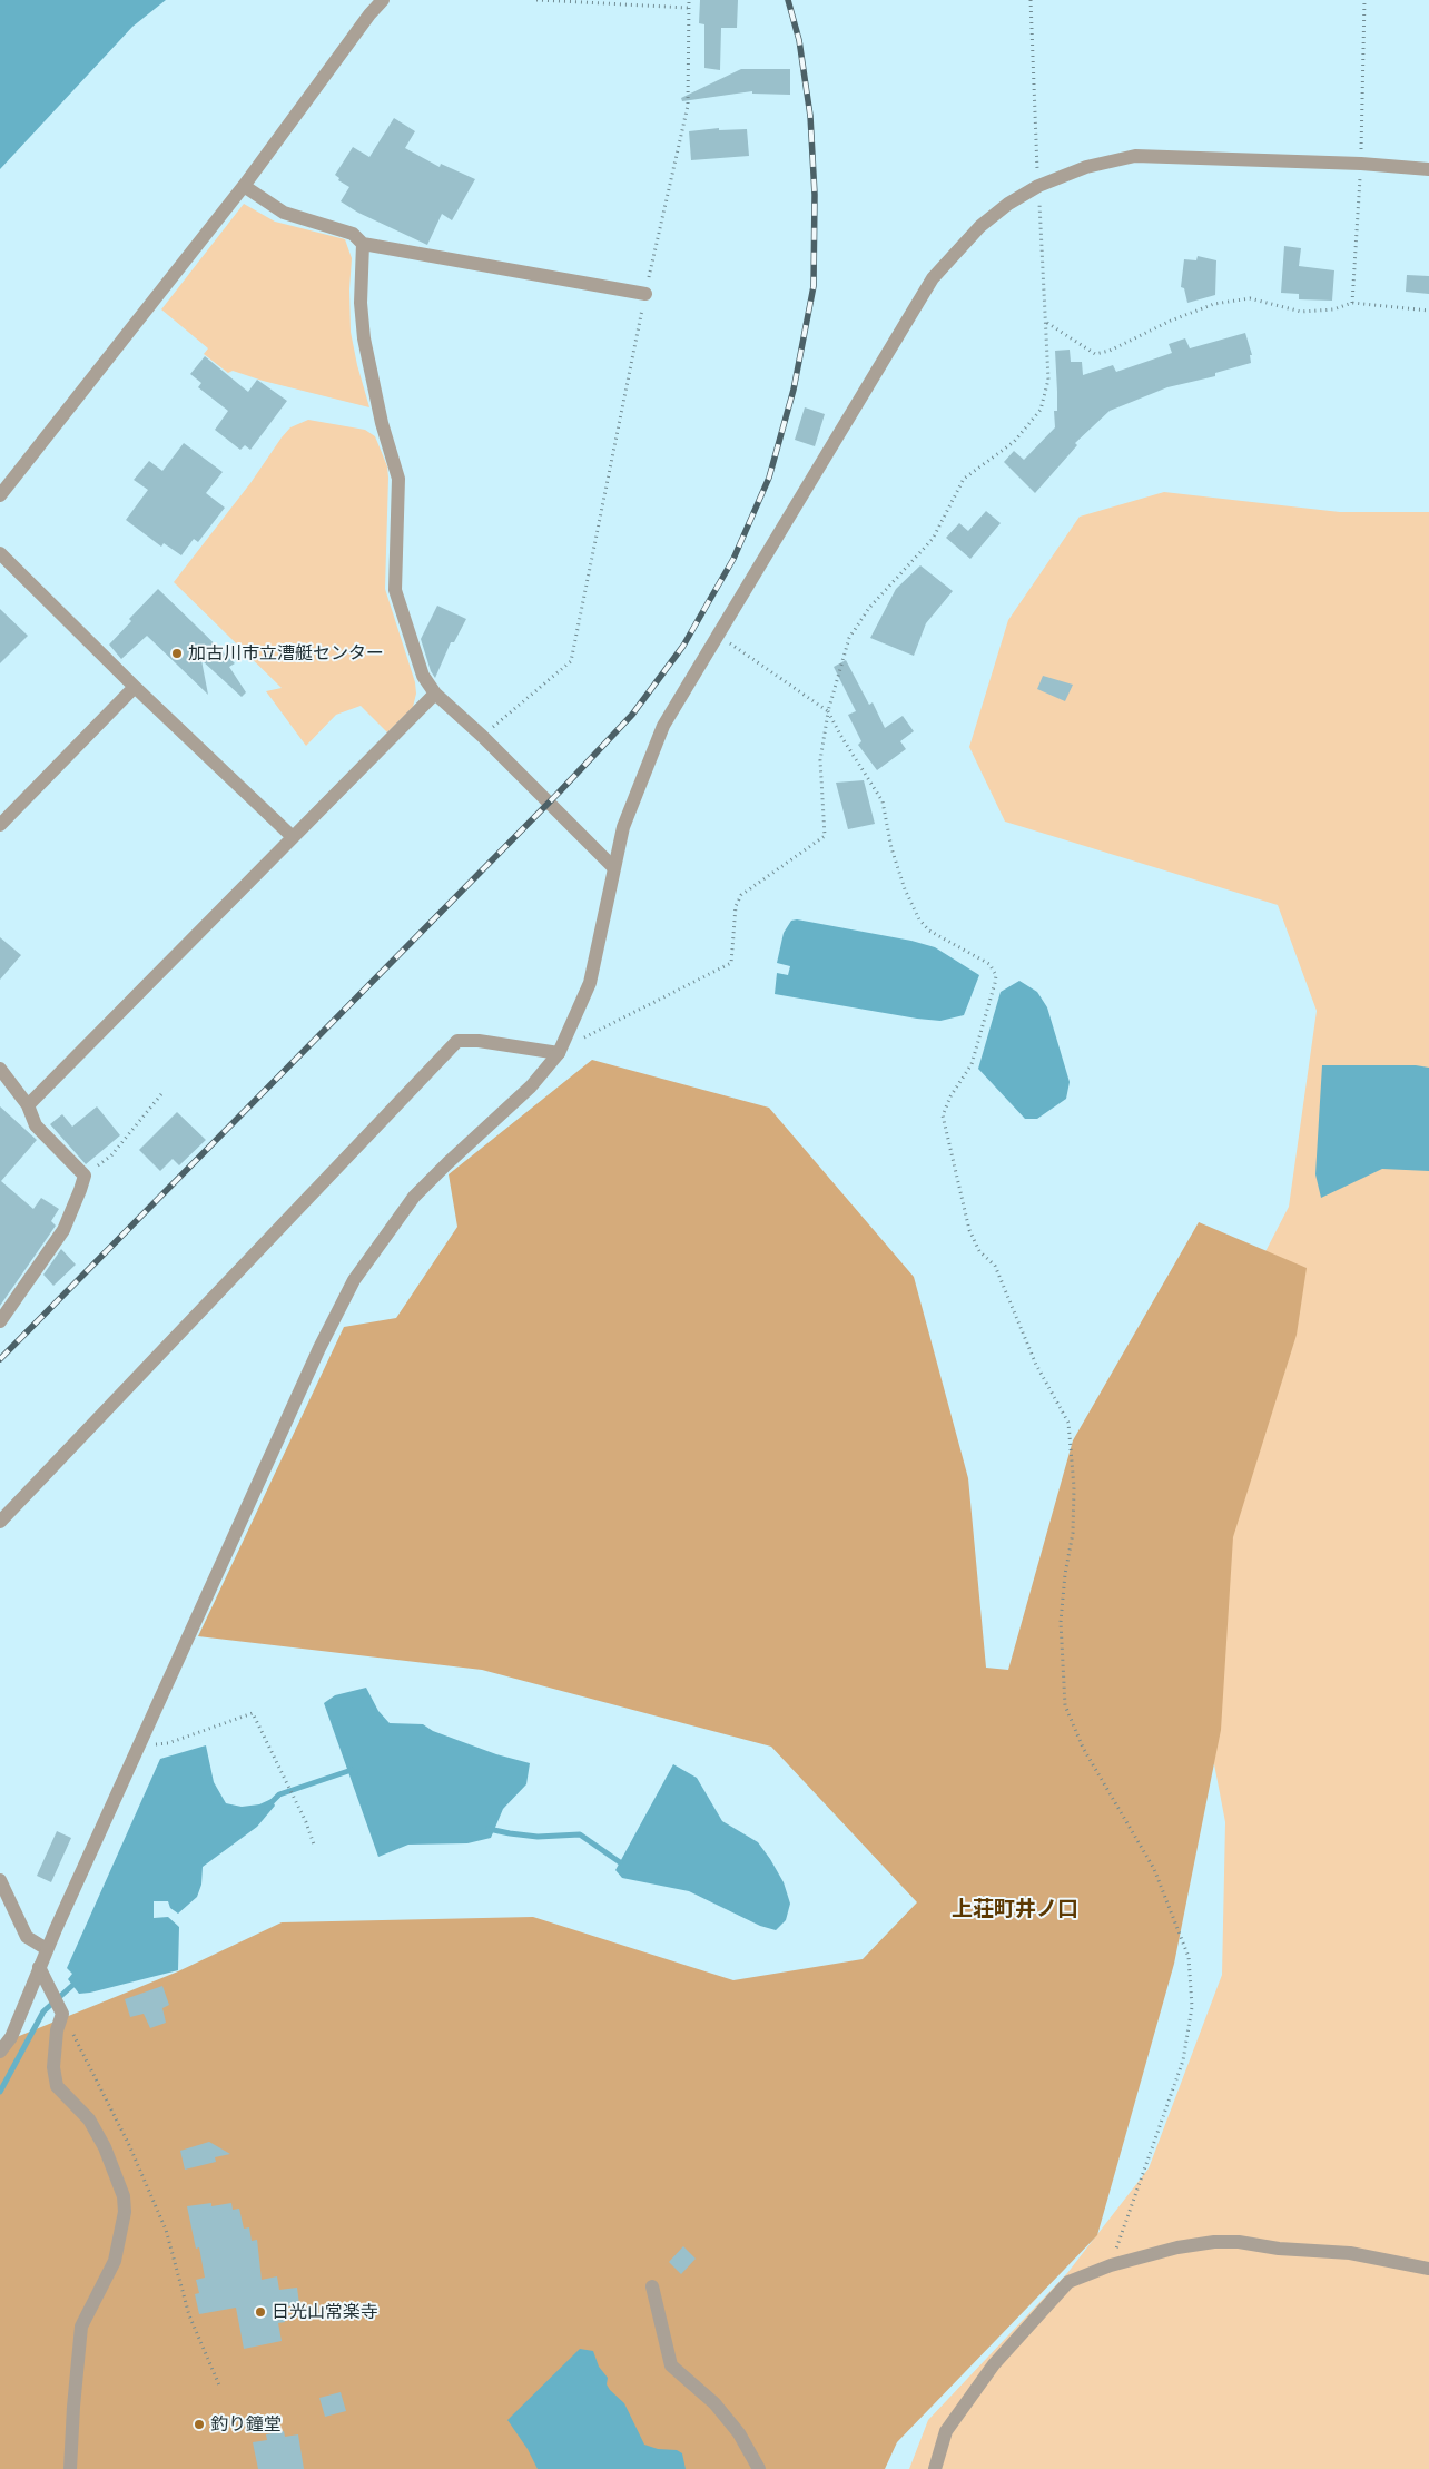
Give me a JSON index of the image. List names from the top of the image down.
{
  "districts": ["上荘町井ノ口"],
  "places": ["加古川市立漕艇センター", "日光山常楽寺", "釣り鐘堂"]
}
